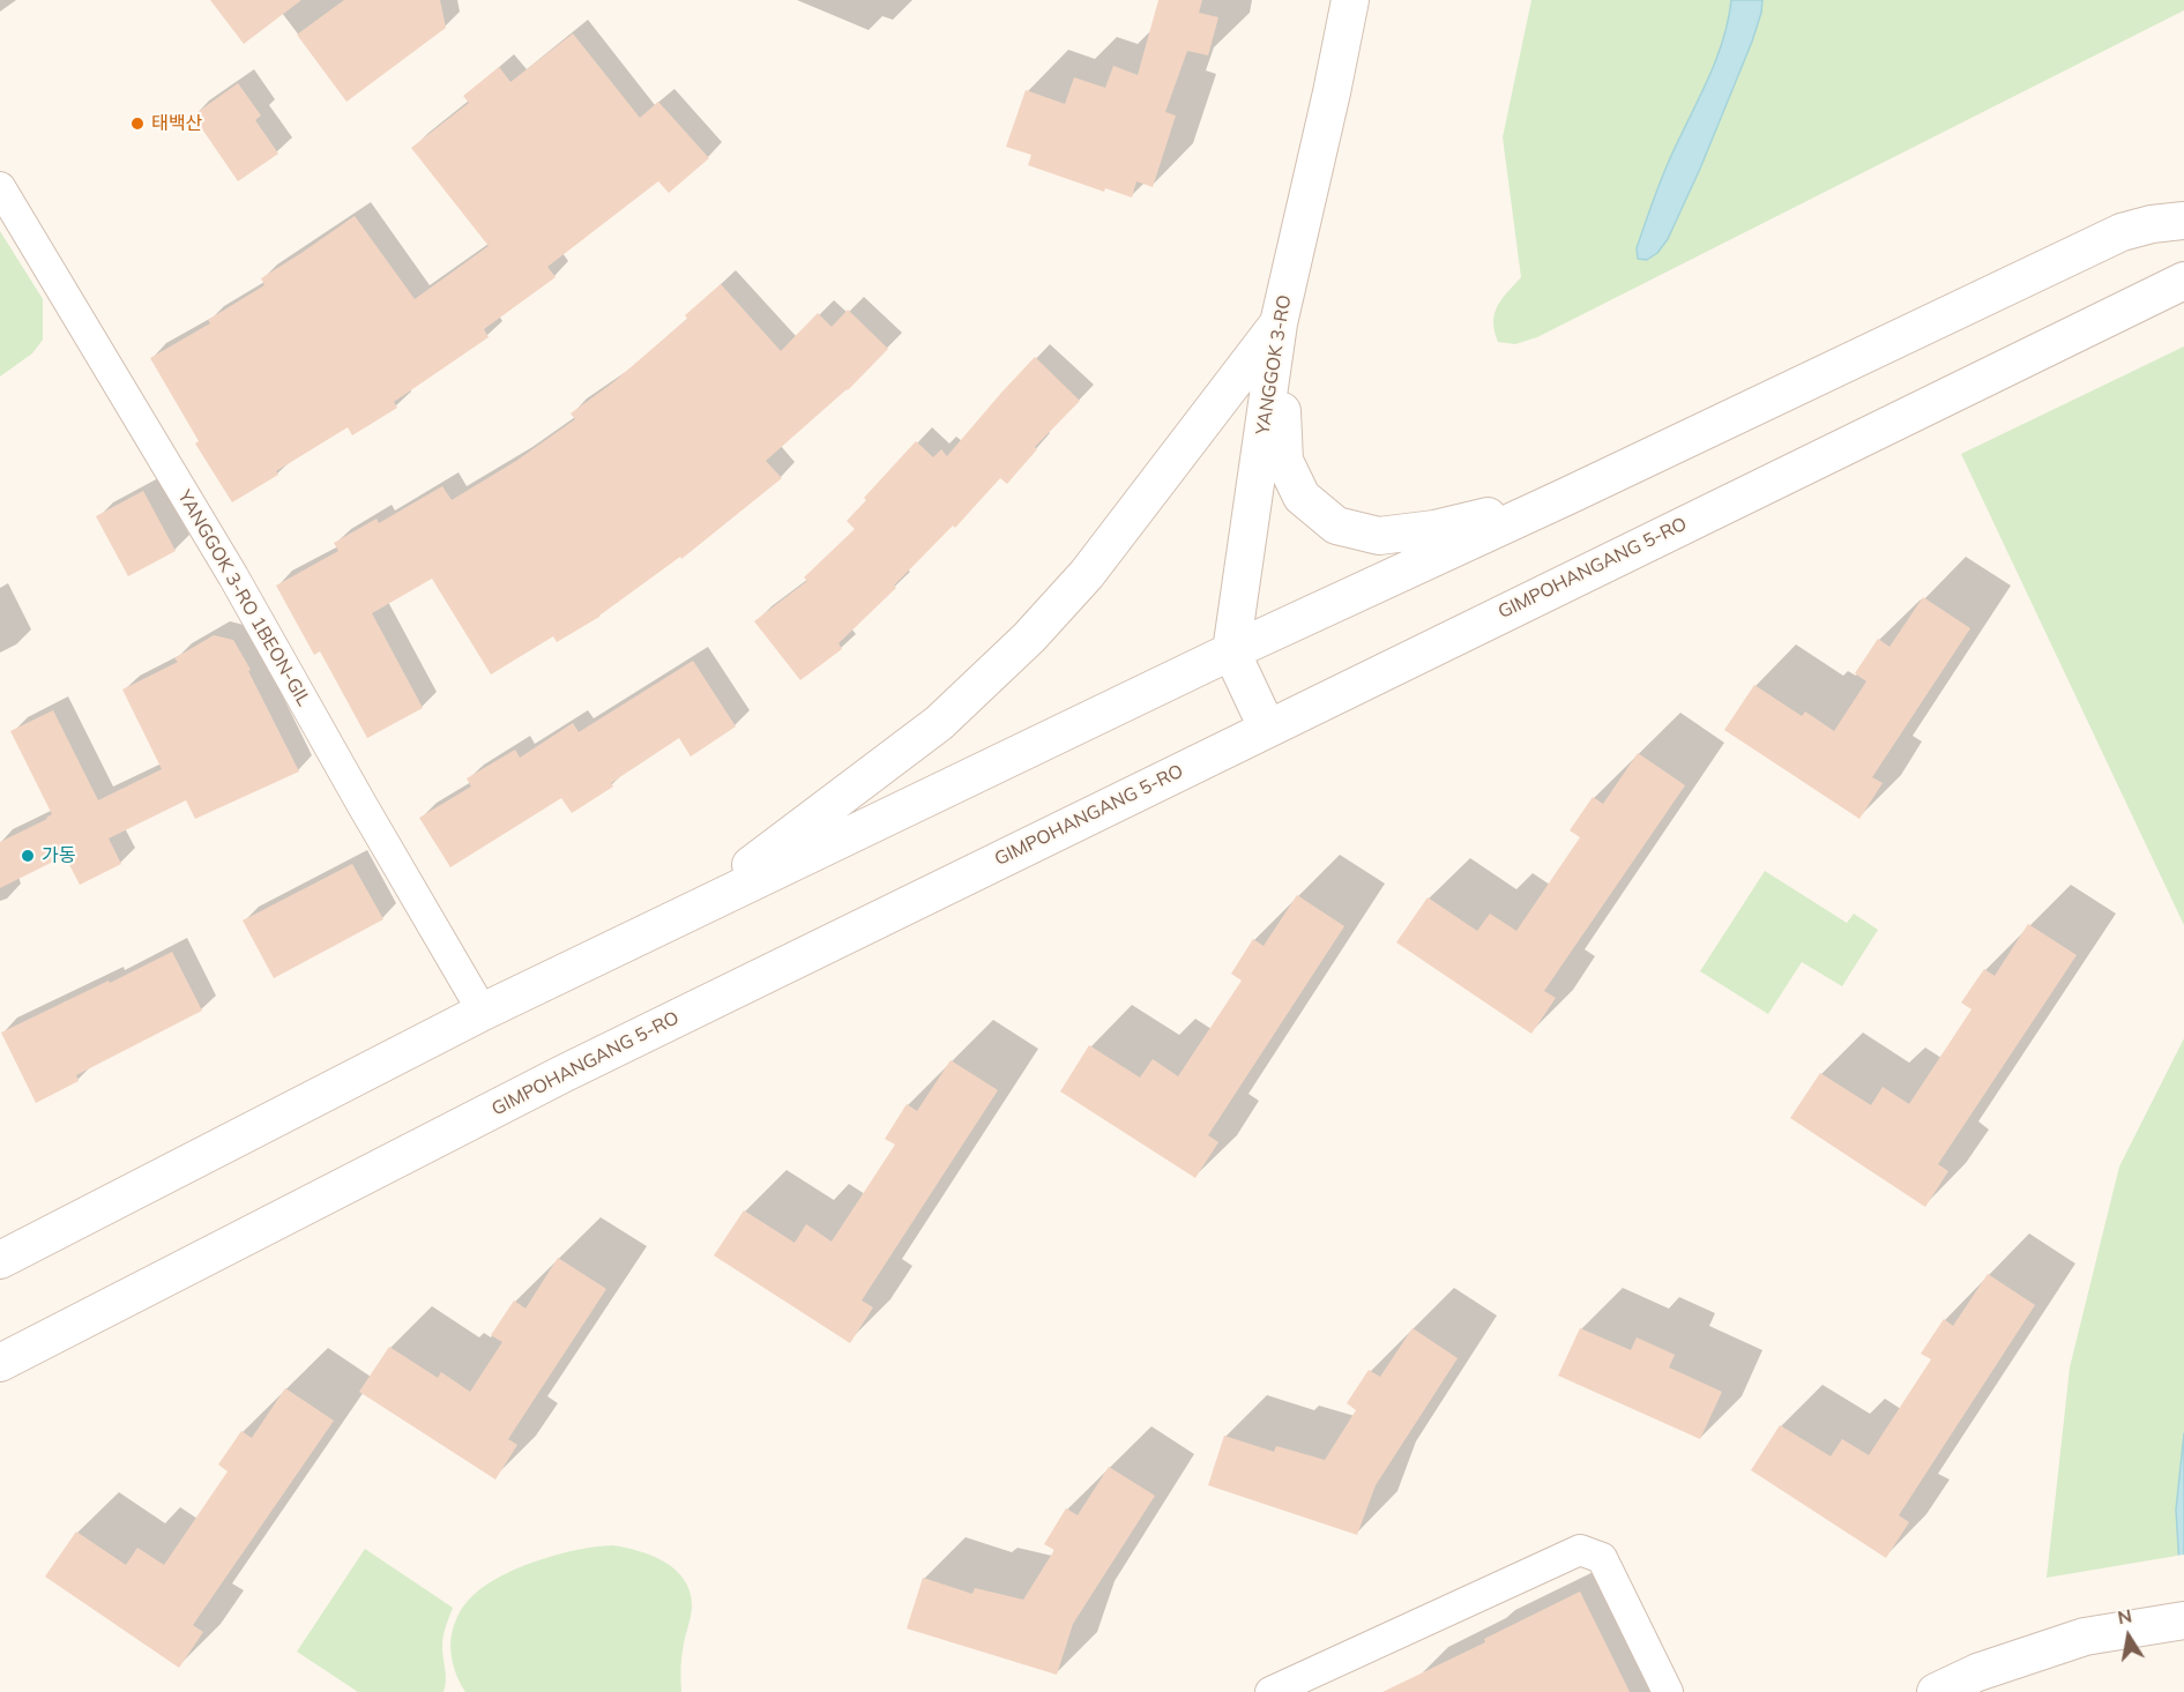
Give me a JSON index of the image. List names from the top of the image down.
{
  "streets": {
    "street": ["YANGGOK 3-RO", "GIMPOHANGANG 5-RO", "YANGGOK 3-RO 1BEON-GIL"]
  },
  "places": ["태백산", "가동"],
  "north": "top"
}
